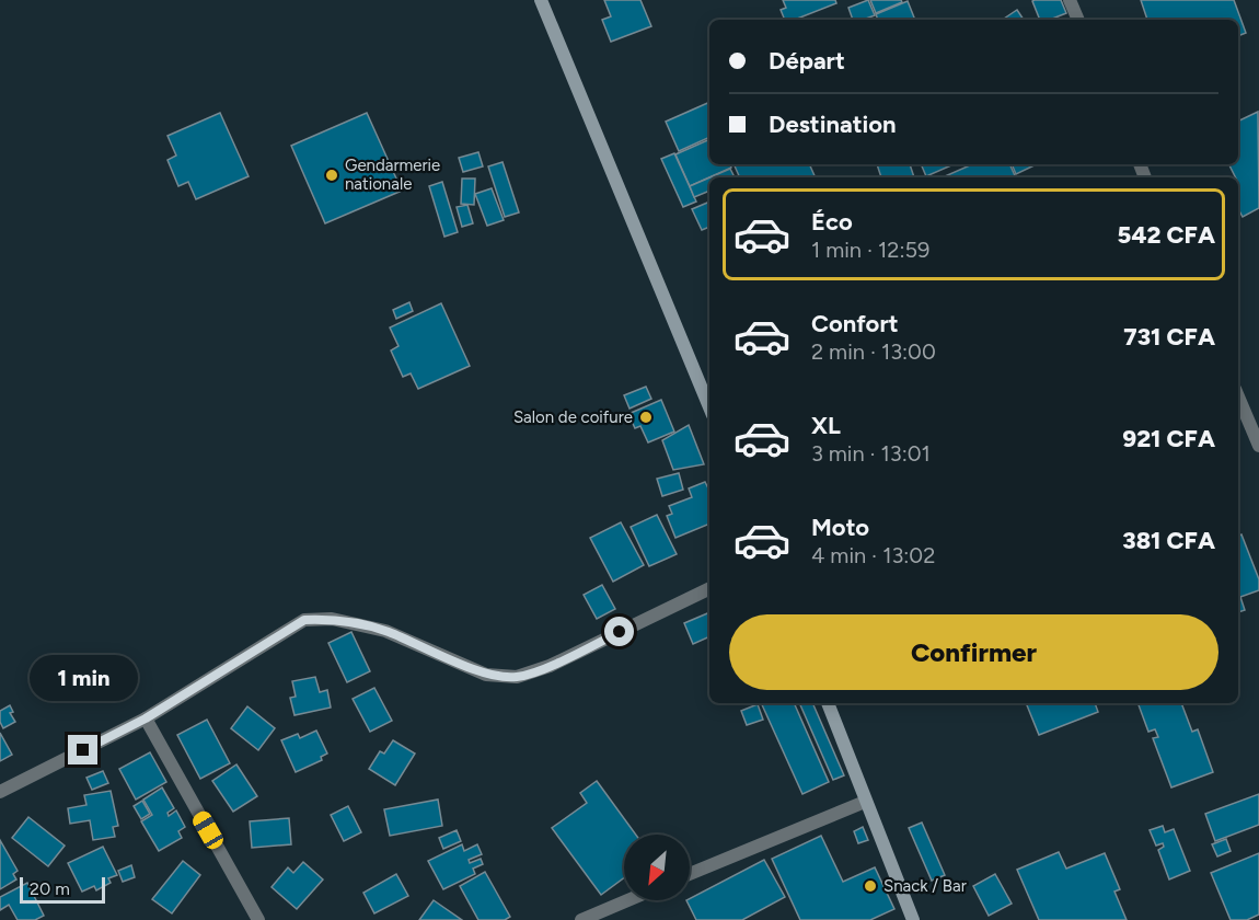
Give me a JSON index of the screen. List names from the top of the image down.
{
  "places": ["Gendarmerie nationale", "Salon de coifure", "Snack / Bar"],
  "scale_bar": "20 m",
  "north": "bottom left",
  "page": {
    "banner": ["Départ", "Destination"],
    "list": [
      {
        "name": "Éco",
        "note": "1 min · 12:59",
        "value": "542 CFA"
      },
      {
        "name": "Confort",
        "note": "2 min · 13:00",
        "value": "731 CFA"
      },
      {
        "name": "XL",
        "note": "3 min · 13:01",
        "value": "921 CFA"
      },
      {
        "name": "Moto",
        "note": "4 min · 13:02",
        "value": "381 CFA"
      }
    ],
    "buttons": "Confirmer",
    "bubble": "1 min",
    "scale": "20 m"
  }
}
